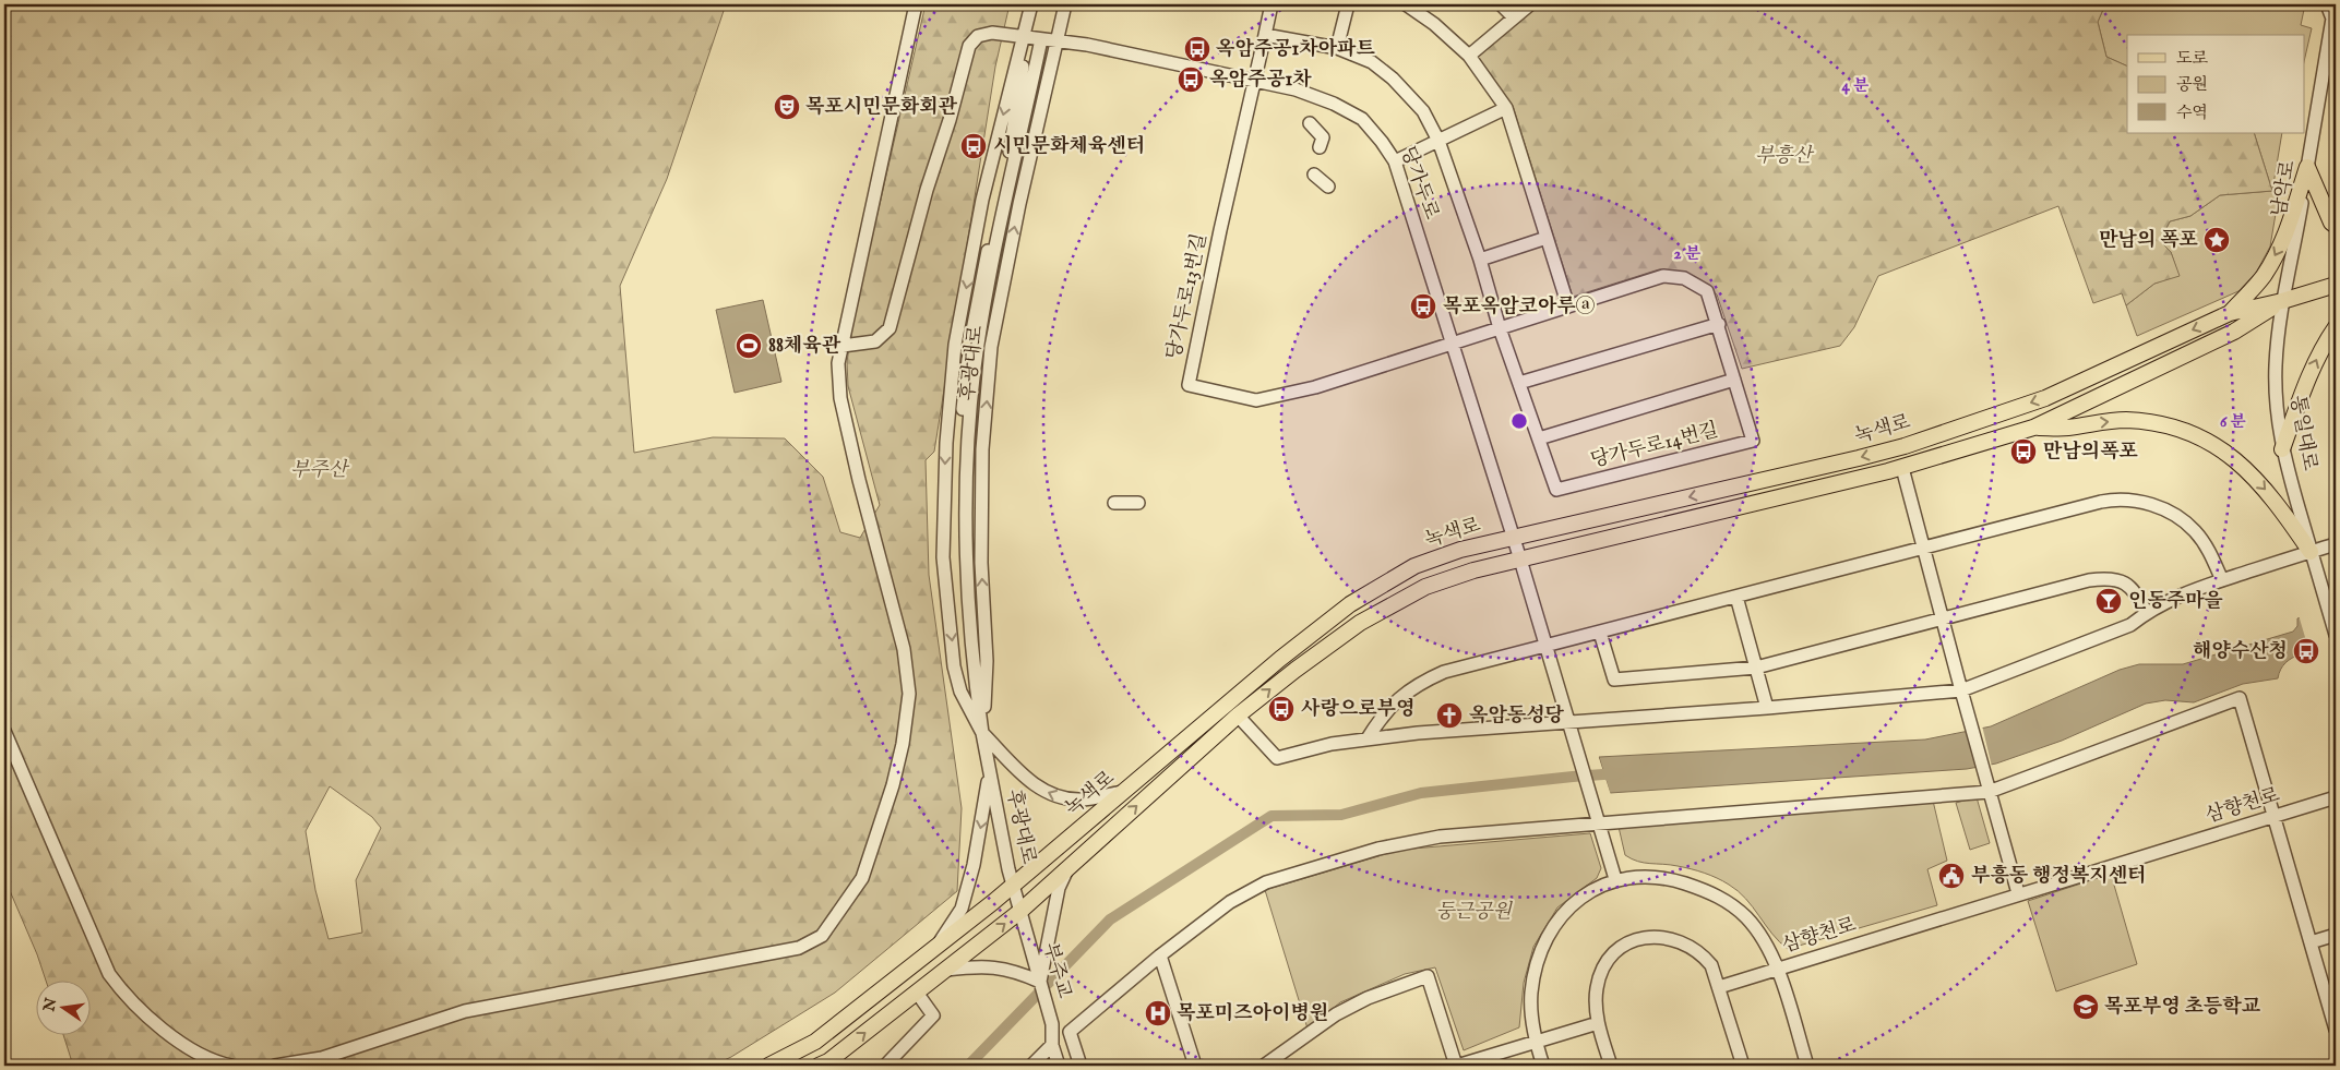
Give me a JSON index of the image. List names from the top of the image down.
{
  "streets": {
    "main road": ["녹색로"],
    "street": [
      "당가두로",
      "남악로",
      "당가두로13번길",
      "후광대로",
      "통일대로",
      "당가두로14번길",
      "삼향천로",
      "부주교"
    ]
  },
  "crossings": [
    ["당가두로", "당가두로13번길"],
    ["당가두로", "후광대로"],
    ["당가두로", "녹색로"],
    ["당가두로", "삼향천로"],
    ["남악로", "녹색로"],
    ["남악로", "통일대로"],
    ["후광대로", "녹색로"],
    ["후광대로", "부주교"],
    ["녹색로", "통일대로"]
  ],
  "parks": ["부흥산", "부주산", "둥근공원"],
  "places": {
    "bus stop": [
      "옥암주공1차아파트",
      "옥암주공1차",
      "시민문화체육센터",
      "목포옥암코아루ⓐ",
      "만남의폭포",
      "해양수산청",
      "사랑으로부영"
    ],
    "theatre": ["목포시민문화회관"],
    "place": ["만남의 폭포"],
    "sports": ["88체육관"],
    "bar": ["인동주마을"],
    "church": ["옥암동성당"],
    "public building": ["부흥동 행정복지센터"],
    "school or university": ["목포부영 초등학교"],
    "hospital": ["목포미즈아이병원"]
  },
  "legend": ["도로", "공원", "수역"],
  "north": "left",
  "rings": ["4 분", "2 분", "6 분"]
}
